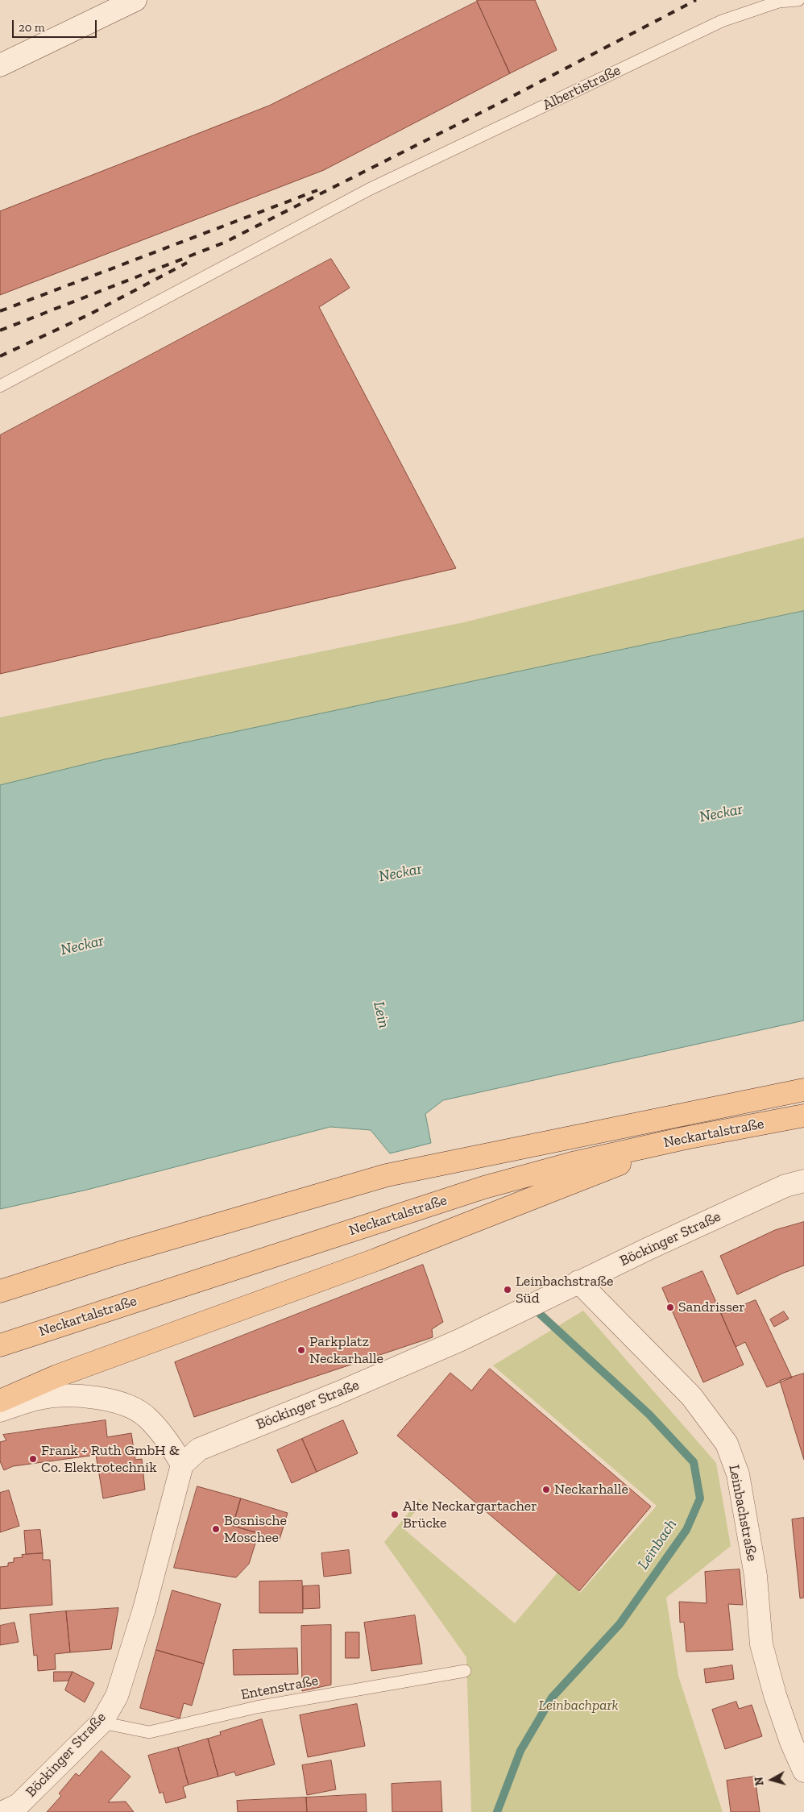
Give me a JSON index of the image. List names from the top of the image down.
{
  "streets": {
    "main road": ["Neckartalstraße"],
    "street": ["Böckinger Straße", "Leinbachstraße"],
    "lane": ["Albertistraße", "Entenstraße"]
  },
  "crossings": [
    ["Böckinger Straße", "Leinbachstraße"],
    ["Böckinger Straße", "Entenstraße"]
  ],
  "water": ["Neckar", "Lein", "Leinbach"],
  "parks": ["Leinbachpark"],
  "places": [
    "Leinbachstraße Süd",
    "Sandrisser",
    "Parkplatz Neckarhalle",
    "Frank + Ruth GmbH & Co. Elektrotechnik",
    "Neckarhalle",
    "Alte Neckargartacher Brücke",
    "Bosnische Moschee"
  ],
  "scale_bar": "20 m",
  "north": "left"
}
